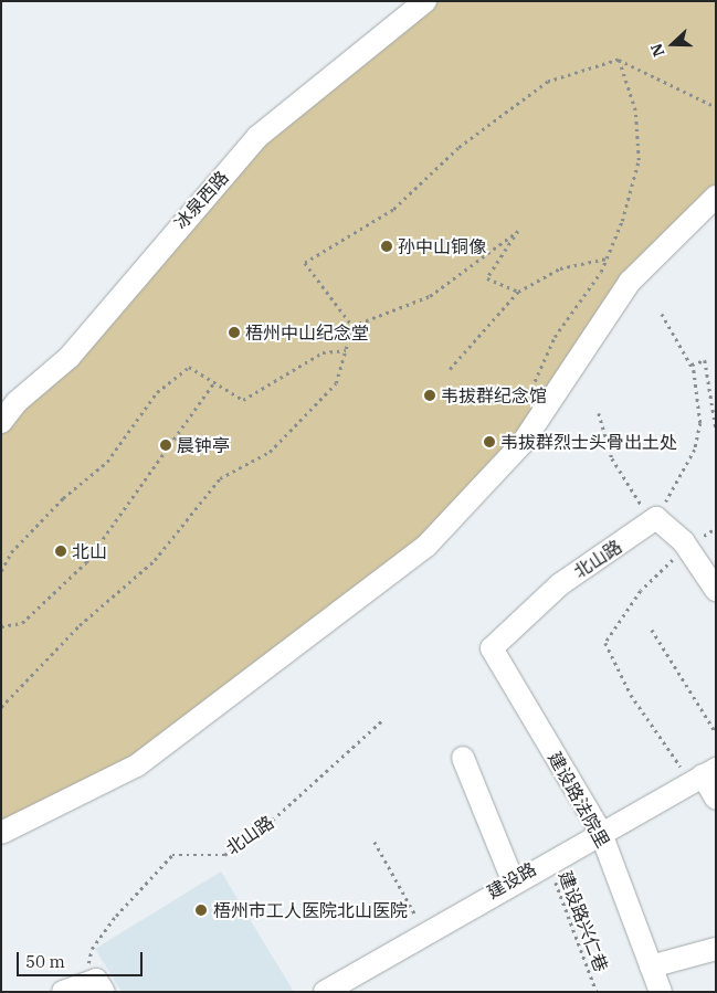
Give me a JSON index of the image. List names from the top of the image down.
{
  "streets": {
    "street": [
      "冰泉西路",
      "北山路",
      "建设路法院里",
      "建设路"
    ],
    "path": ["建设路兴仁巷"]
  },
  "crossings": [
    ["北山路", "建设路法院里"],
    ["建设路法院里", "建设路"],
    ["建设路", "建设路兴仁巷"]
  ],
  "places": [
    "孙中山铜像",
    "梧州中山纪念堂",
    "韦拔群纪念馆",
    "韦拔群烈士头骨出土处",
    "晨钟亭",
    "北山",
    "梧州市工人医院北山医院"
  ],
  "scale_bar": "50 m",
  "north": "left"
}
